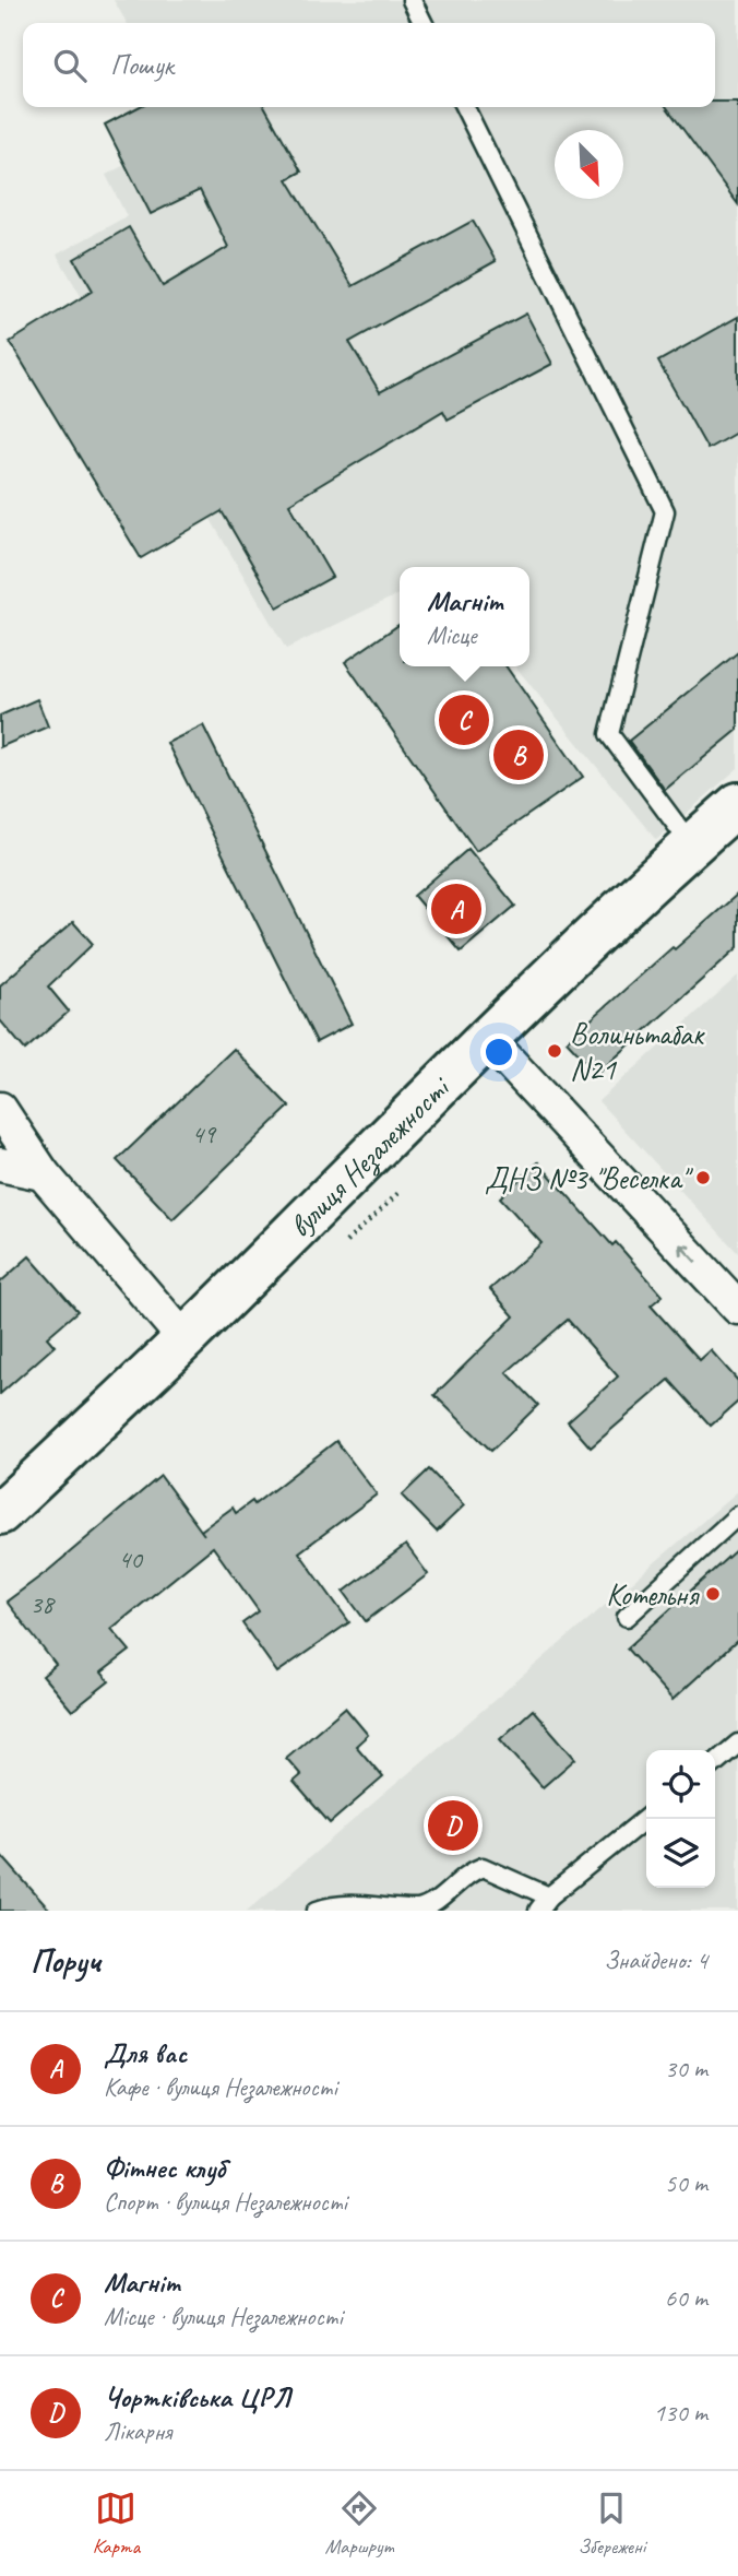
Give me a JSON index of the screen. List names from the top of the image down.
{
  "streets": {
    "main road": ["вулиця Незалежності"]
  },
  "places": ["Волиньтабак N21", "ДНЗ №3 \"Веселка\"", "Котельня"],
  "house_numbers": ["49", "40", "38"],
  "north": "bottom right",
  "page": {
    "search": "Пошук",
    "popup": ["Магніт", "Місце"],
    "pins": [
      "C",
      "B",
      "A",
      "D"
    ],
    "heading": ["Поруч", "Знайдено: 4"],
    "list": [
      {
        "mark": "A",
        "name": "Для вас",
        "note": "Кафе · вулиця Незалежності",
        "value": "30 m"
      },
      {
        "mark": "B",
        "name": "Фітнес клуб",
        "note": "Спорт · вулиця Незалежності",
        "value": "50 m"
      },
      {
        "mark": "C",
        "name": "Магніт",
        "note": "Місце · вулиця Незалежності",
        "value": "60 m"
      },
      {
        "mark": "D",
        "name": "Чортківська ЦРЛ",
        "note": "Лікарня",
        "value": "130 m"
      }
    ],
    "nav": ["Карта", "Маршрут", "Збережені"]
  }
}
